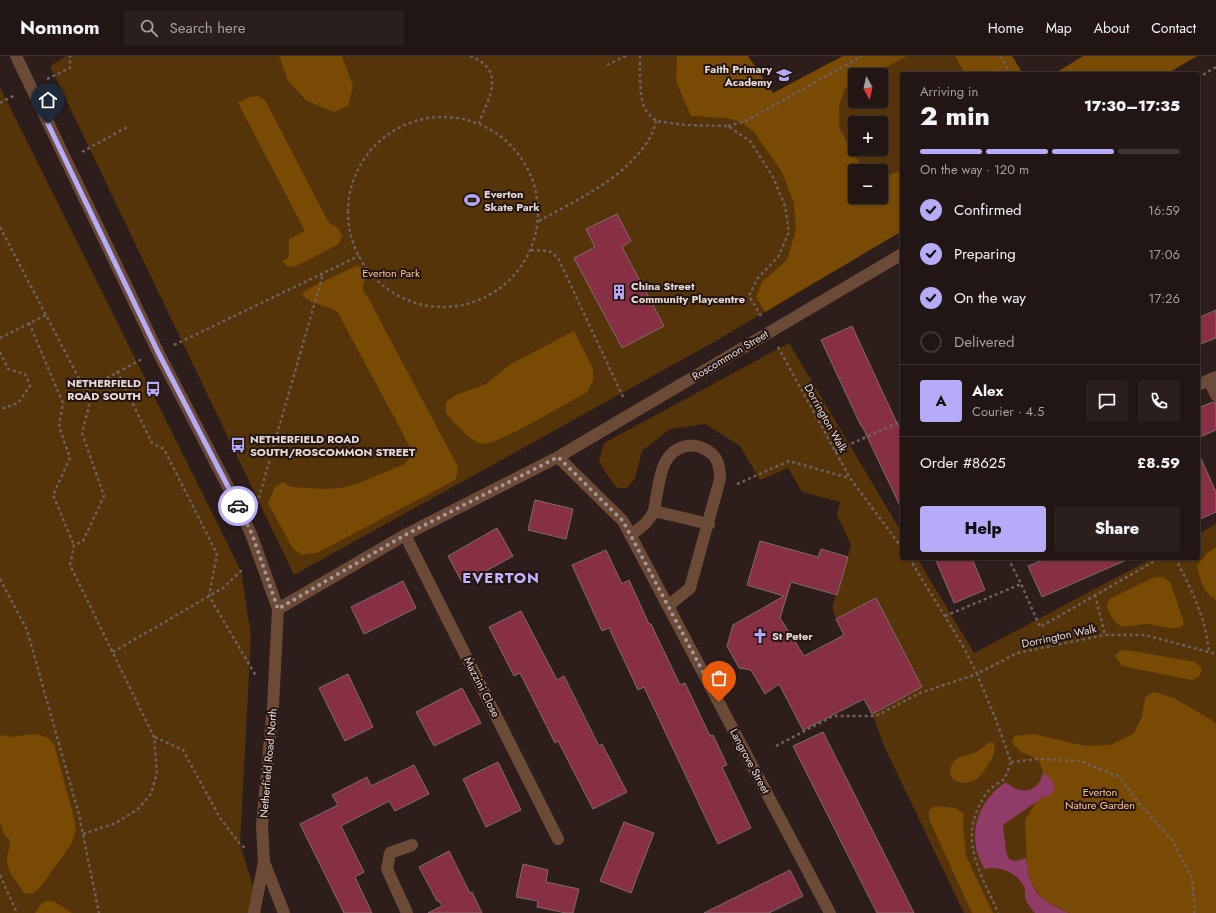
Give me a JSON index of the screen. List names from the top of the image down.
{
  "streets": {
    "street": [
      "Roscommon Street",
      "Mazzini Close",
      "Langrove Street",
      "Netherfield Road North"
    ],
    "path": ["Dorrington Walk"]
  },
  "crossings": [
    ["Roscommon Street", "Dorrington Walk"],
    ["Roscommon Street", "Mazzini Close"],
    ["Roscommon Street", "Langrove Street"],
    ["Roscommon Street", "Netherfield Road North"]
  ],
  "districts": ["EVERTON"],
  "parks": ["Everton Park", "Everton Nature Garden"],
  "places": {
    "school or university": ["Faith Primary Academy"],
    "sports": ["Everton Skate Park"],
    "building": ["China Street Community Playcentre"],
    "bus stop": ["NETHERFIELD ROAD SOUTH", "NETHERFIELD ROAD SOUTH/ROSCOMMON STREET"],
    "church": ["St Peter"]
  },
  "north": "bottom",
  "page": {
    "header": "Nomnom",
    "search": "Search here",
    "nav": [
      "Home",
      "Map",
      "About",
      "Contact"
    ],
    "map_buttons": ["+", "−"],
    "heading": ["2 min", "Arriving in", "17:30–17:35"],
    "panel": [
      "Alex",
      "Courier · 4.5",
      "Order #8625",
      "£8.59"
    ],
    "bar": "On the way · 120 m",
    "list": [
      ["Confirmed", "16:59"],
      ["Preparing", "17:06"],
      ["On the way", "17:26"],
      "Delivered"
    ],
    "round": "A",
    "buttons": ["Help", "Share"]
  }
}
